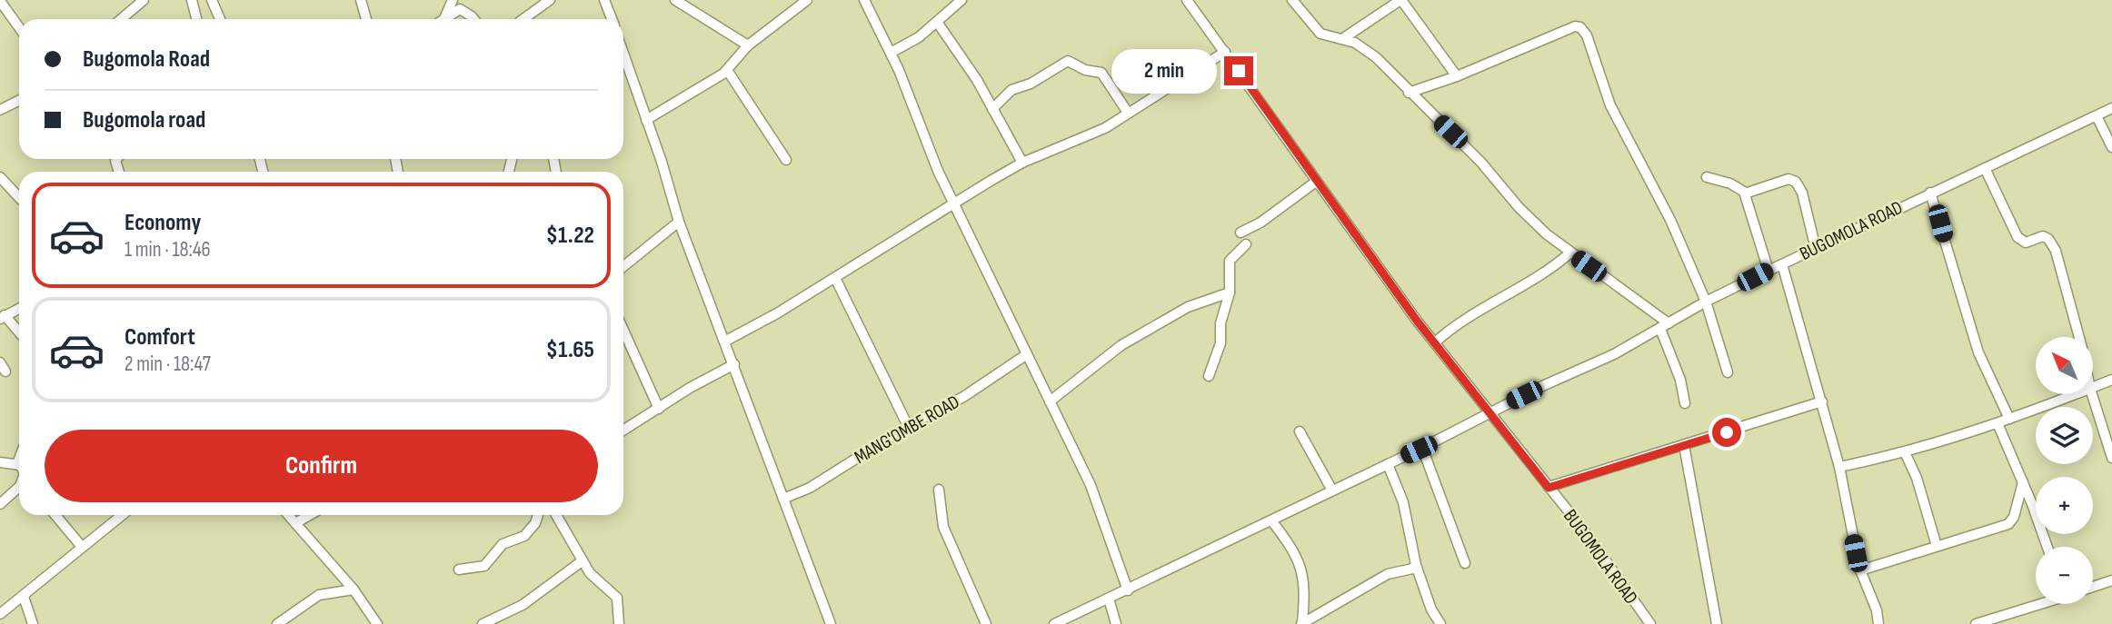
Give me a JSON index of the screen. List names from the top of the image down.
{
  "streets": {
    "street": ["BUGOMOLA ROAD", "MANG'OMBE ROAD"]
  },
  "north": "top left",
  "page": {
    "banner": ["Bugomola Road", "Bugomola road"],
    "bubble": "2 min",
    "list": [
      {
        "name": "Economy",
        "note": "1 min · 18:46",
        "value": "$1.22"
      },
      {
        "name": "Comfort",
        "note": "2 min · 18:47",
        "value": "$1.65"
      }
    ],
    "map_buttons": ["+", "−"],
    "buttons": "Confirm"
  }
}
